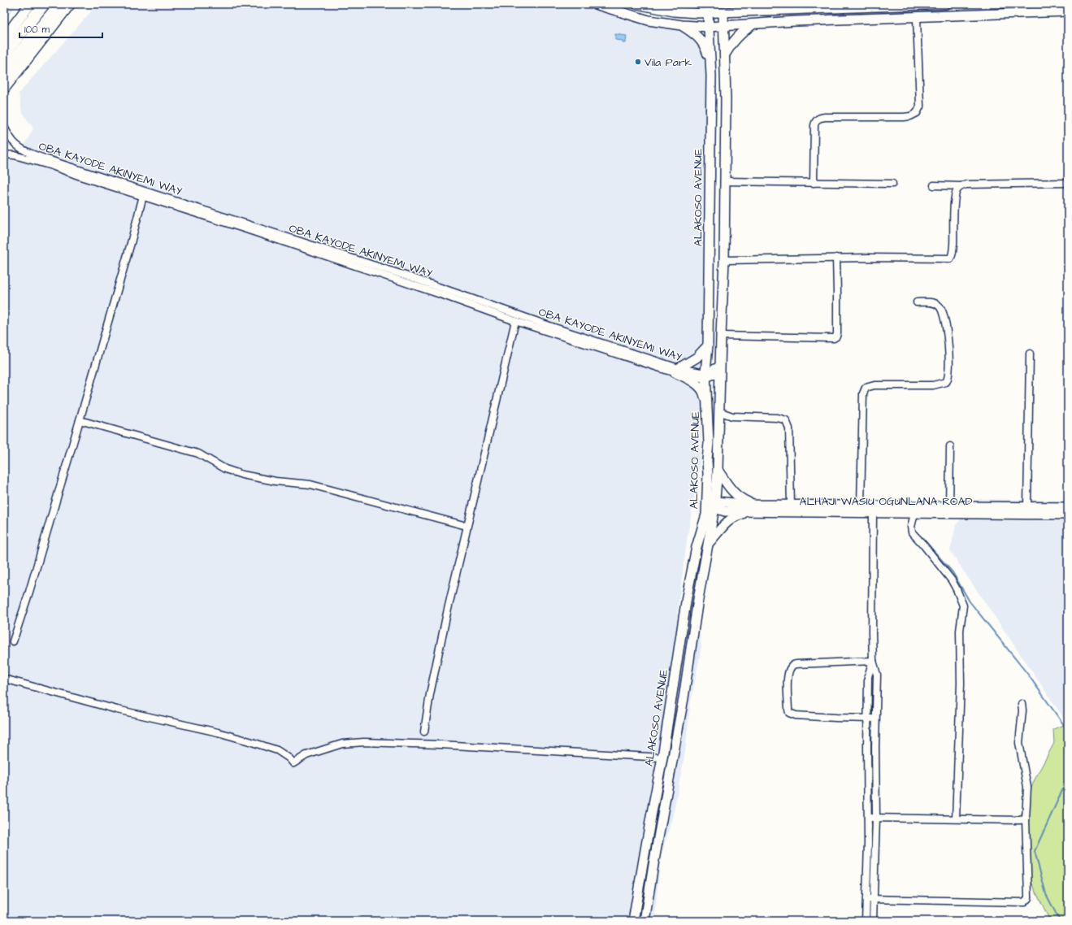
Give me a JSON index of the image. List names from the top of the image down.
{
  "streets": {
    "street": ["OBA KAYODE AKINYEMI WAY", "ALAKOSO AVENUE", "ALHAJI WASIU OGUNLANA ROAD"]
  },
  "crossings": [
    ["OBA KAYODE AKINYEMI WAY", "ALAKOSO AVENUE"],
    ["ALAKOSO AVENUE", "ALHAJI WASIU OGUNLANA ROAD"]
  ],
  "places": ["Vila Park"],
  "scale_bar": "100 m"
}
